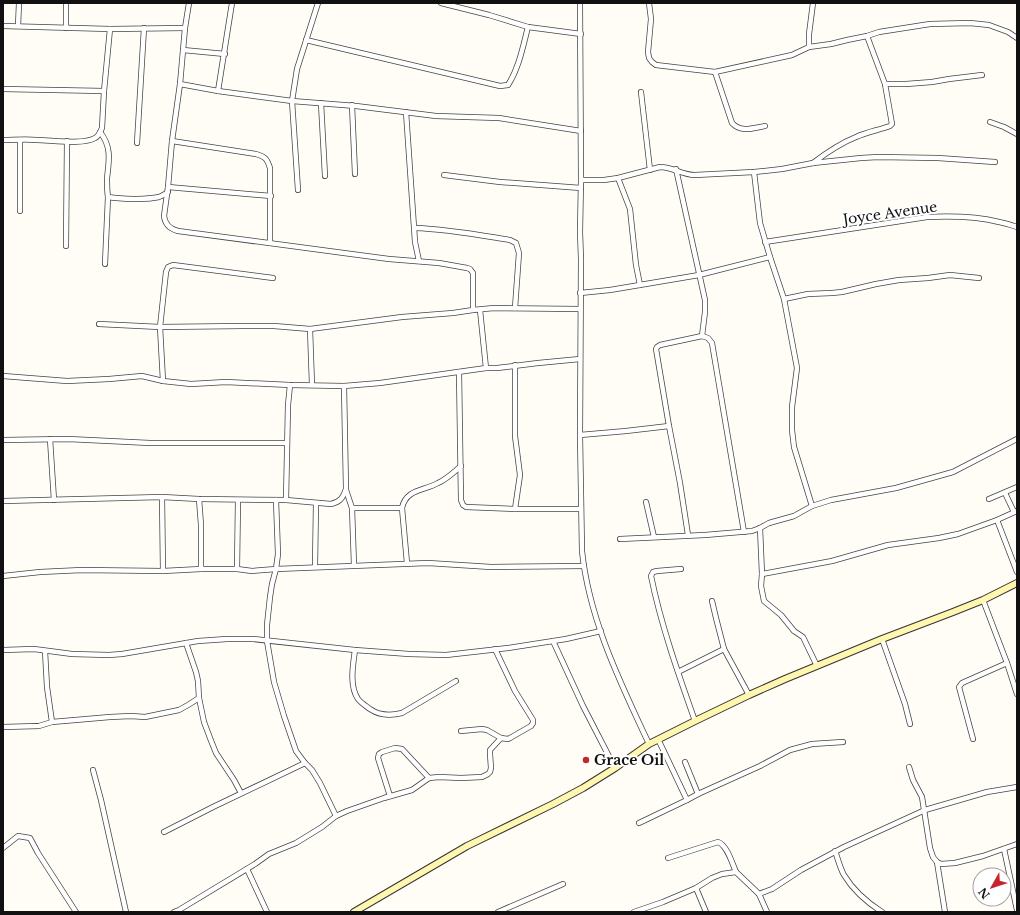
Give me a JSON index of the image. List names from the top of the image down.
{
  "streets": {
    "street": ["Joyce Avenue"]
  },
  "places": ["Grace Oil"],
  "north": "bottom left"
}
